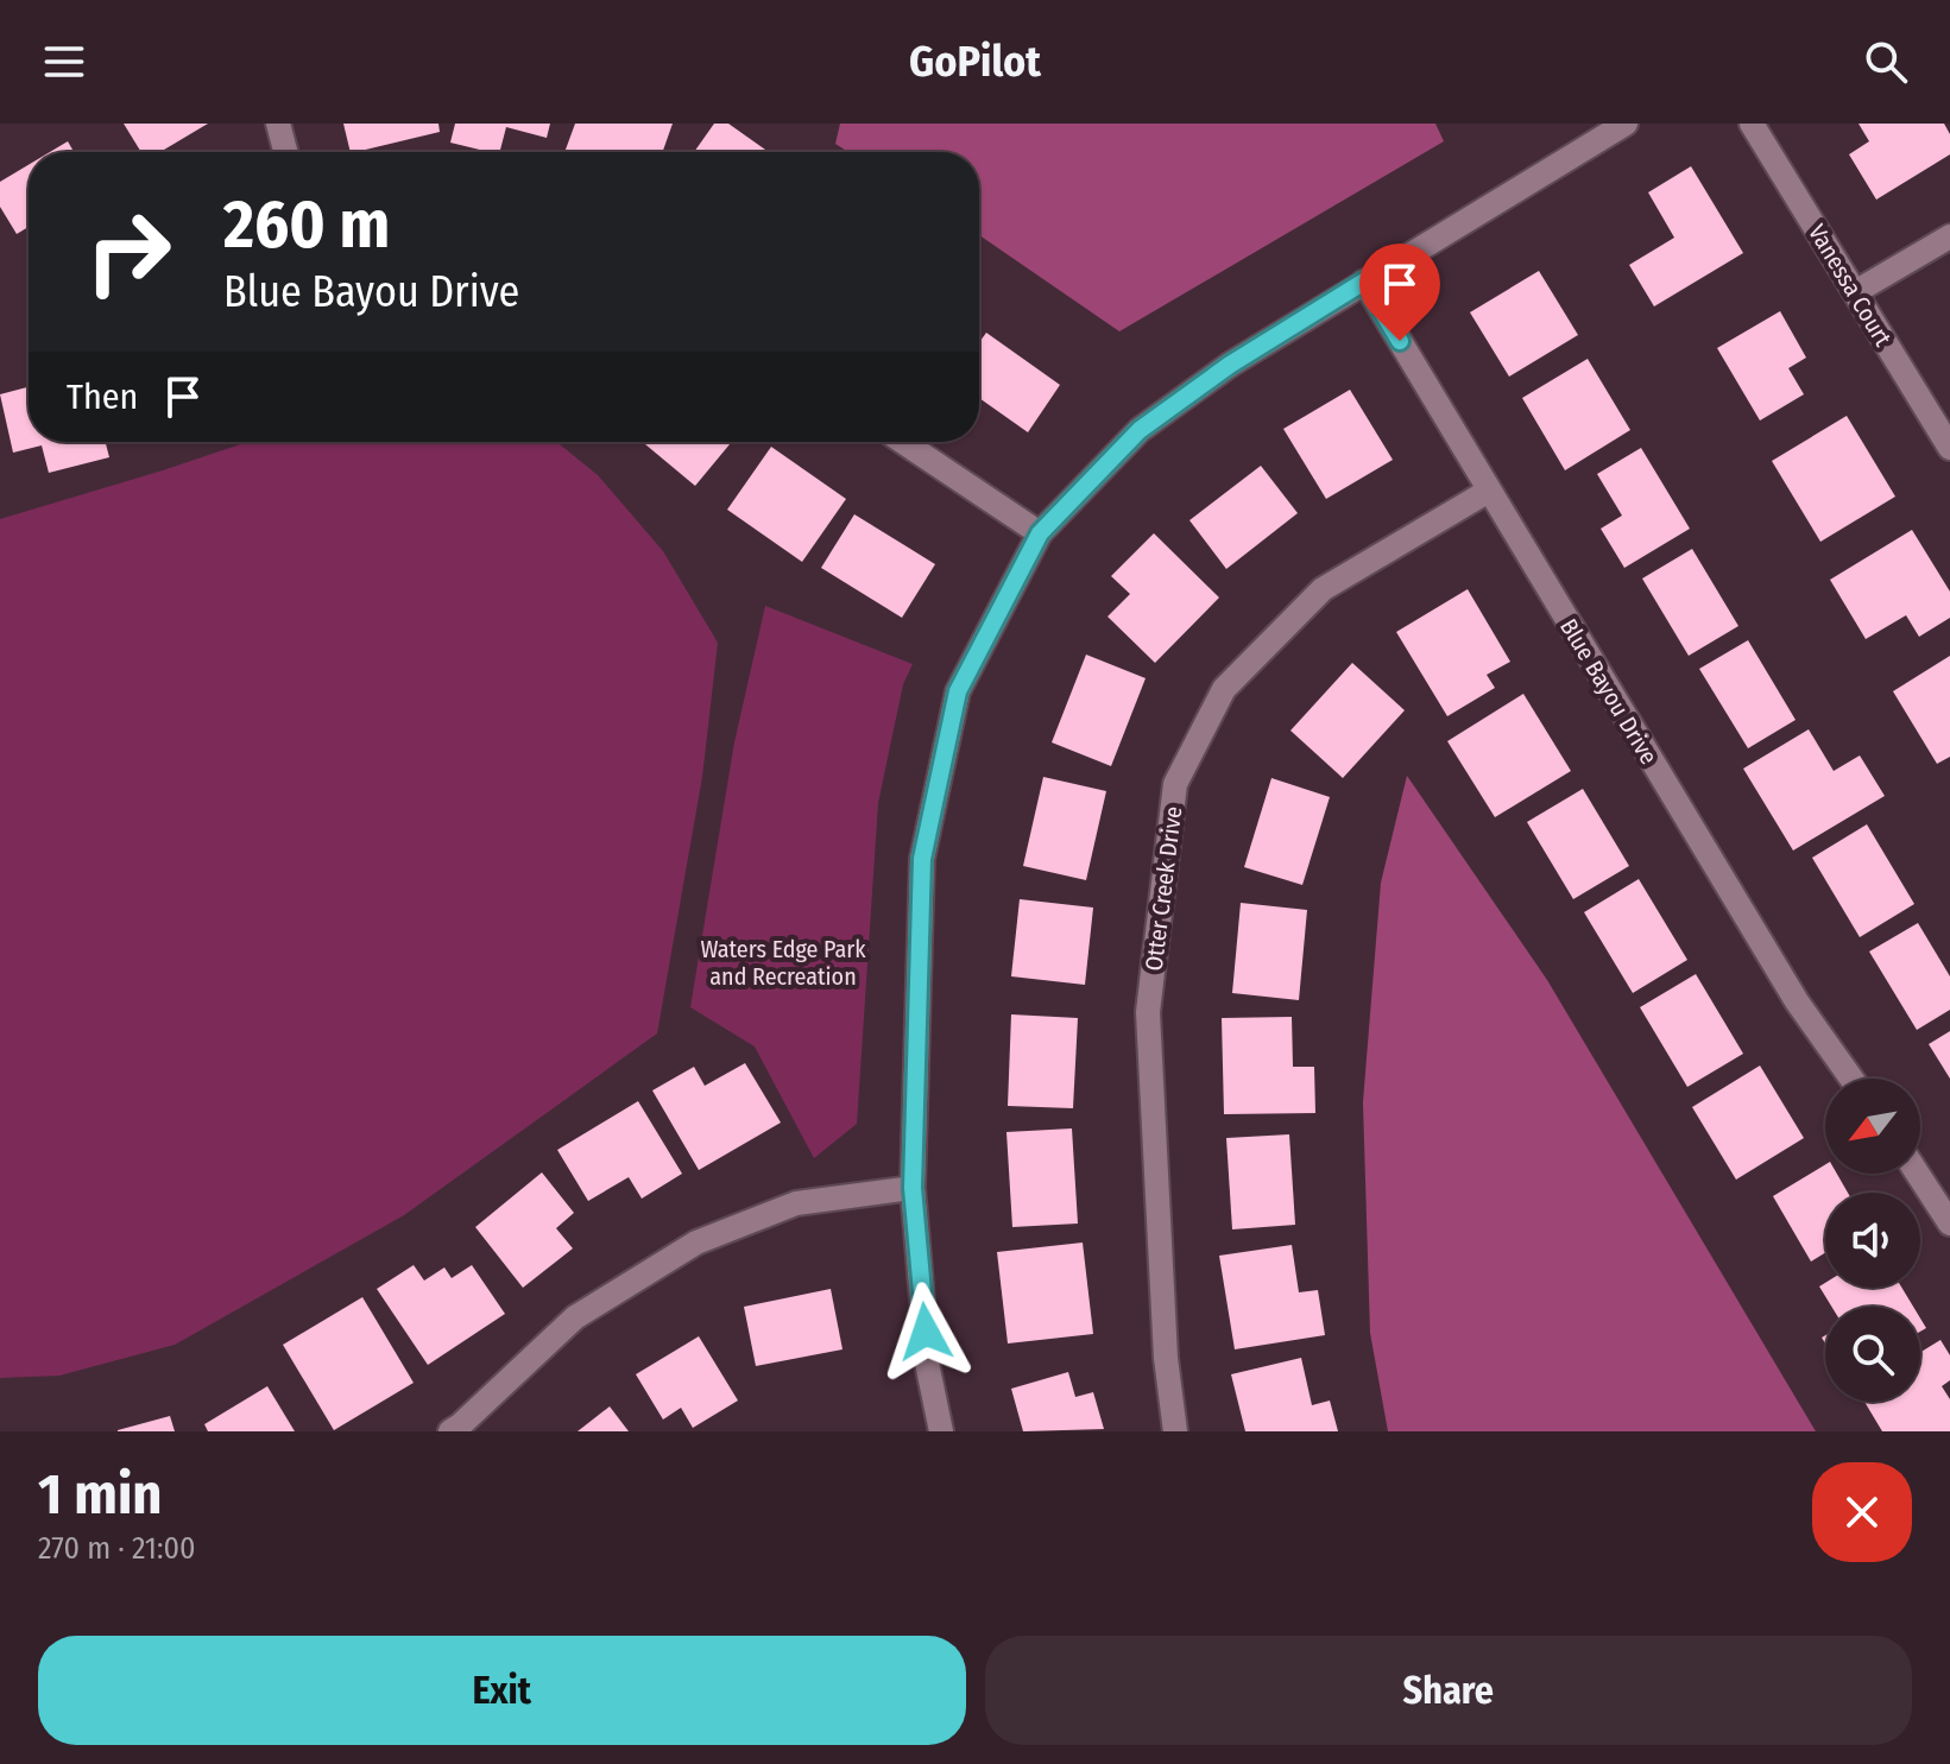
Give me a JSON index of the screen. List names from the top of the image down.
{
  "streets": {
    "street": ["Vanessa Court", "Blue Bayou Drive", "Otter Creek Drive"]
  },
  "crossings": [
    ["Blue Bayou Drive", "Otter Creek Drive"]
  ],
  "parks": ["Waters Edge Park and Recreation"],
  "north": "bottom left",
  "page": {
    "header": "GoPilot",
    "turn": ["260 m", "Blue Bayou Drive"],
    "then": "Then",
    "heading": ["1 min", "270 m · 21:00"],
    "buttons": ["Exit", "Share"]
  }
}
